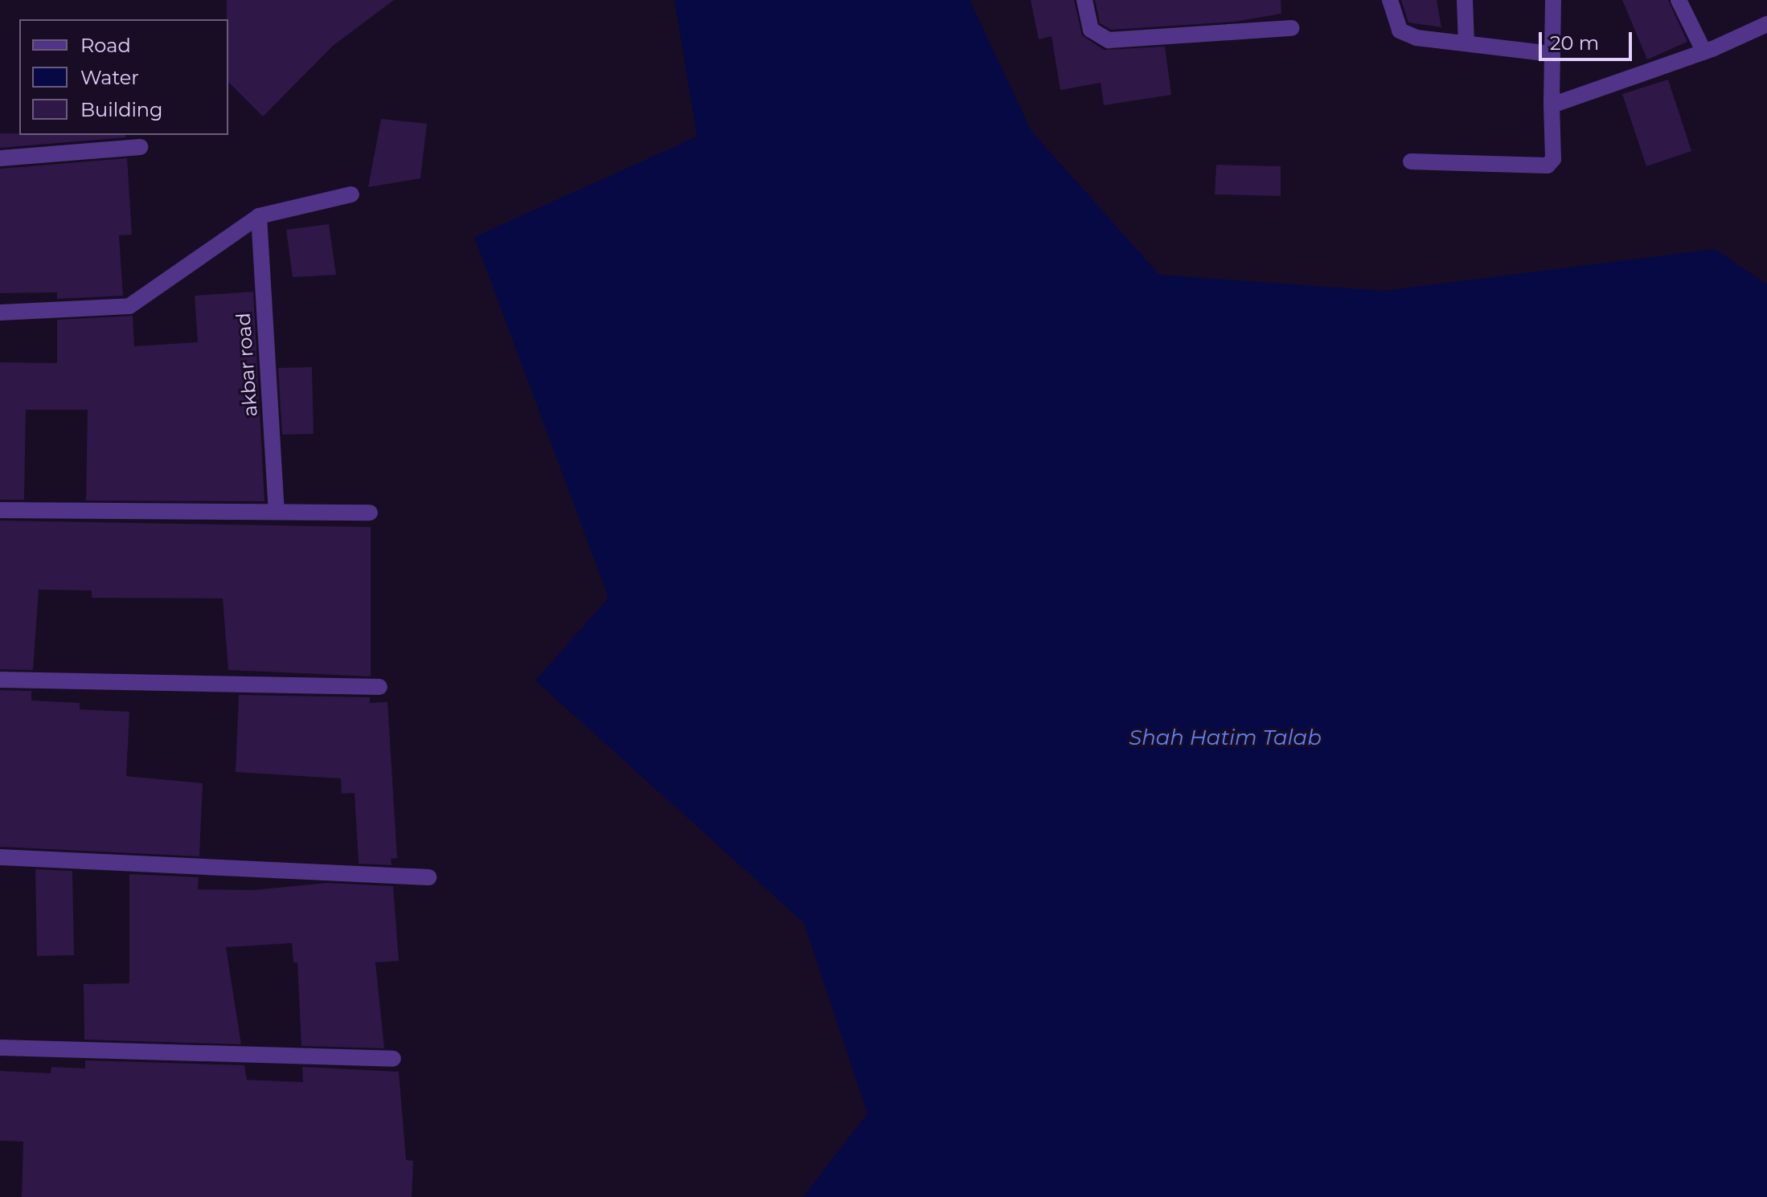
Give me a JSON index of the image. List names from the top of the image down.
{
  "streets": {
    "street": ["akbar road"]
  },
  "water": ["Shah Hatim Talab"],
  "legend": ["Road", "Water", "Building"],
  "scale_bar": "20 m"
}
